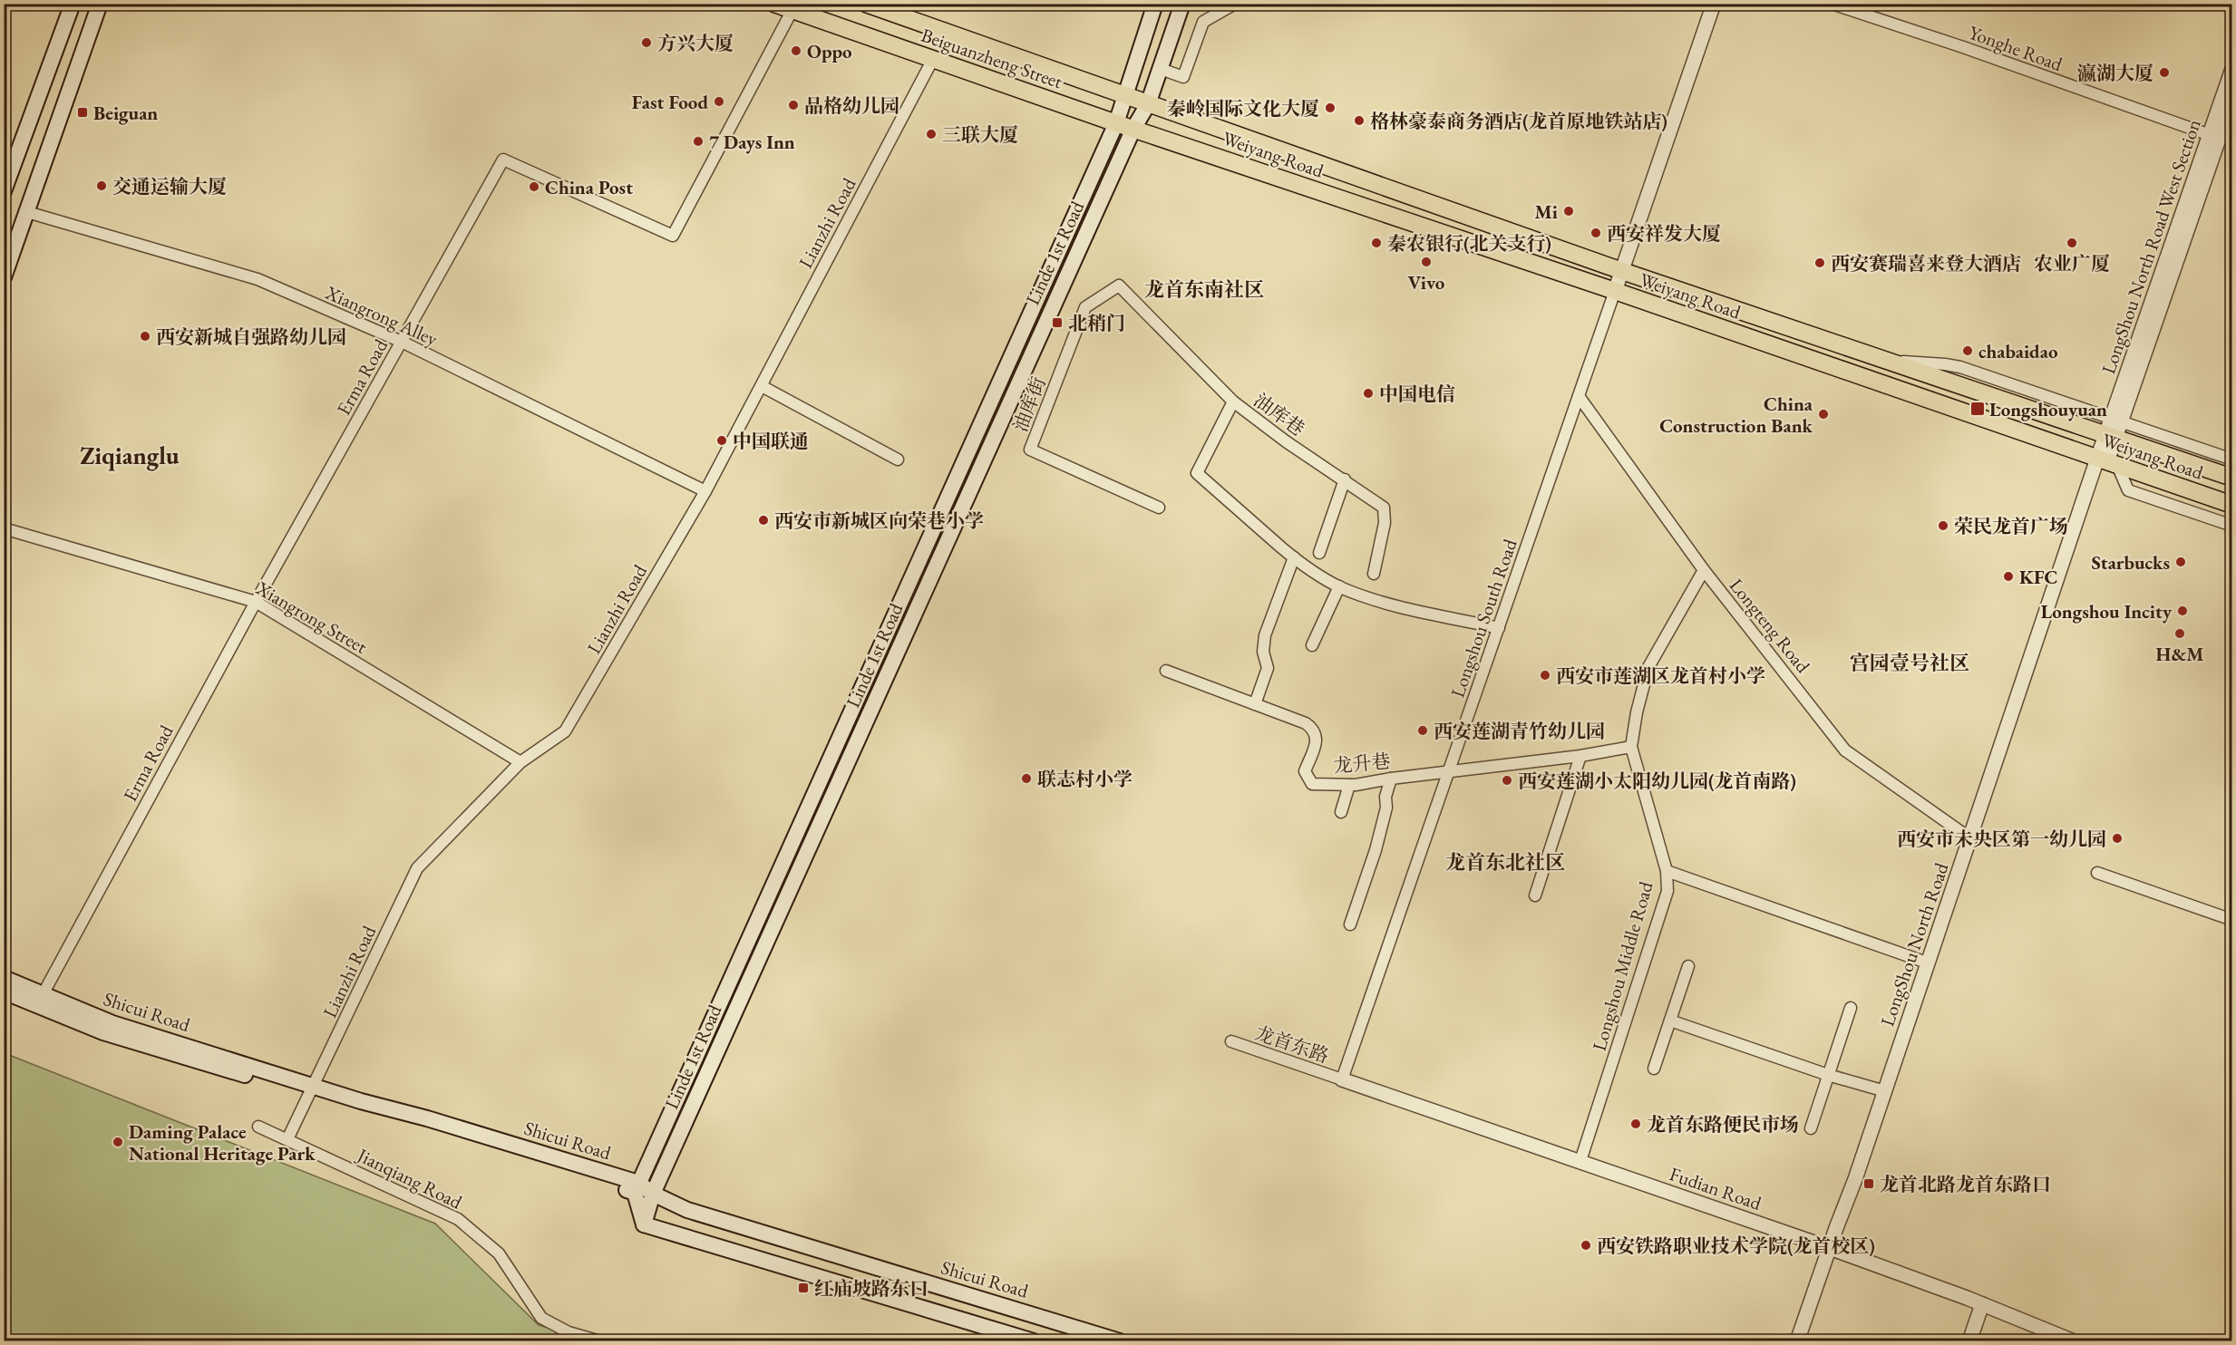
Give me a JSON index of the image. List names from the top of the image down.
{
  "streets": {
    "main road": [
      "Beiguanzheng Street",
      "Weiyang Road",
      "Linde 1st Road",
      "Shicui Road"
    ],
    "street": [
      "Yonghe Road",
      "Lianzhi Road",
      "LongShou North Road West Section",
      "Xiangrong Alley",
      "Erma Road",
      "油库街",
      "油库巷",
      "Xiangrong Street",
      "Longshou South Road",
      "Longteng Road",
      "龙升巷",
      "LongShou North Road",
      "Longshou Middle Road",
      "龙首东路",
      "Jianqiang Road",
      "Fudian Road"
    ]
  },
  "crossings": [
    ["Yonghe Road", "LongShou North Road West Section"],
    ["Beiguanzheng Street", "Weiyang Road"],
    ["Beiguanzheng Street", "Lianzhi Road"],
    ["Beiguanzheng Street", "Linde 1st Road"],
    ["Beiguanzheng Street", "Erma Road"],
    ["Weiyang Road", "LongShou North Road West Section"],
    ["Weiyang Road", "Linde 1st Road"],
    ["Weiyang Road", "Longshou South Road"],
    ["Weiyang Road", "LongShou North Road"],
    ["Lianzhi Road", "Xiangrong Alley"],
    ["Lianzhi Road", "Xiangrong Street"],
    ["Lianzhi Road", "Shicui Road"],
    ["Lianzhi Road", "Jianqiang Road"],
    ["LongShou North Road West Section", "LongShou North Road"],
    ["Linde 1st Road", "Shicui Road"],
    ["Xiangrong Alley", "Erma Road"],
    ["Erma Road", "Xiangrong Street"],
    ["Erma Road", "Shicui Road"],
    ["油库街", "油库巷"],
    ["Longshou South Road", "Longteng Road"],
    ["Longshou South Road", "龙升巷"],
    ["Longshou South Road", "龙首东路"],
    ["Longshou South Road", "Fudian Road"],
    ["Longteng Road", "LongShou North Road"],
    ["Longteng Road", "Longshou Middle Road"],
    ["龙升巷", "Longshou Middle Road"],
    ["LongShou North Road", "Fudian Road"],
    ["Longshou Middle Road", "Fudian Road"],
    ["龙首东路", "Fudian Road"]
  ],
  "districts": [
    "龙首东南社区",
    "Ziqianglu",
    "宫园壹号社区",
    "龙首东北社区"
  ],
  "places": {
    "other": [
      "方兴大厦",
      "Oppo",
      "瀛湖大厦",
      "Fast Food",
      "品格幼儿园",
      "秦岭国际文化大厦",
      "格林豪泰商务酒店(龙首原地铁站店)",
      "三联大厦",
      "7 Days Inn",
      "交通运输大厦",
      "China Post",
      "Mi",
      "西安祥发大厦",
      "秦农银行(北关支行)",
      "农业广厦",
      "Vivo",
      "西安赛瑞喜来登大酒店",
      "西安新城自强路幼儿园",
      "chabaidao",
      "中国电信",
      "China Construction Bank",
      "中国联通",
      "西安市新城区向荣巷小学",
      "荣民龙首广场",
      "Starbucks",
      "KFC",
      "Longshou Incity",
      "H&M",
      "西安市莲湖区龙首村小学",
      "西安莲湖青竹幼儿园",
      "联志村小学",
      "西安莲湖小太阳幼儿园(龙首南路)",
      "西安市未央区第一幼儿园",
      "龙首东路便民市场",
      "Daming Palace National Heritage Park",
      "西安铁路职业技术学院(龙首校区)"
    ],
    "transit": [
      "Beiguan",
      "北稍门",
      "Longshouyuan",
      "龙首北路龙首东路口",
      "红庙坡路东口"
    ]
  }
}
